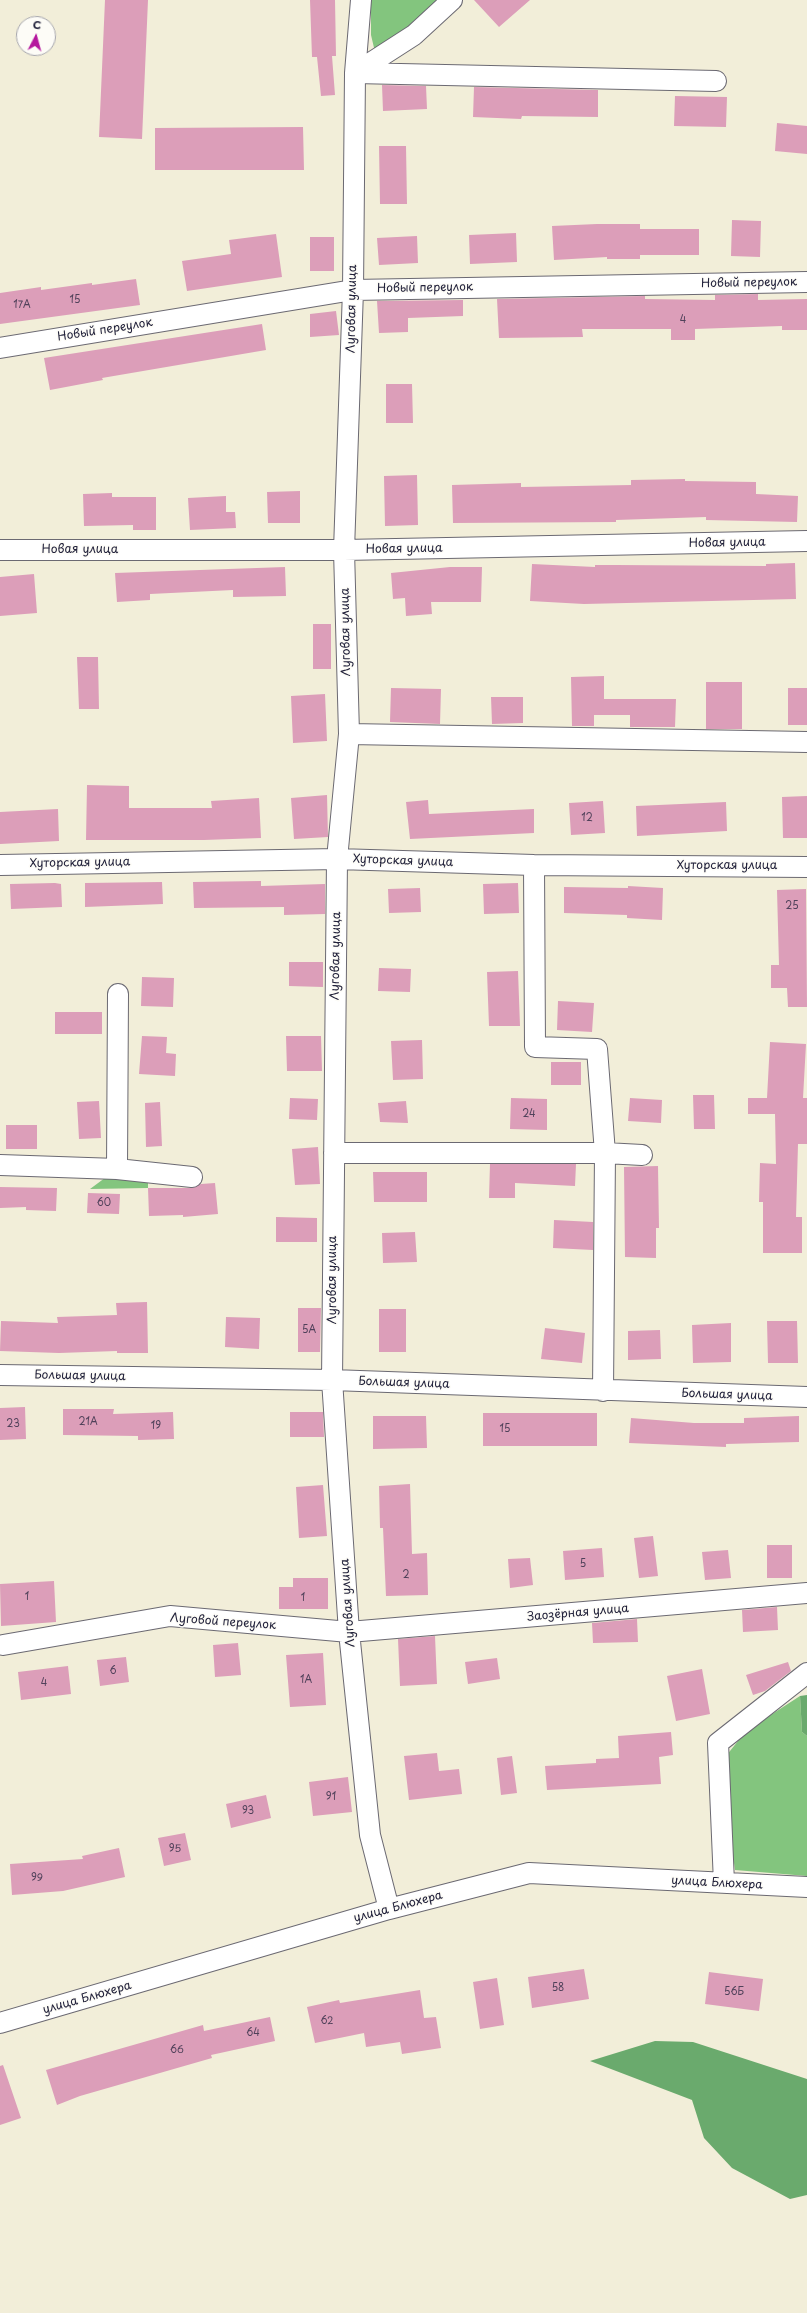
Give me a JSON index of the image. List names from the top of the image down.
{
  "streets": {
    "street": [
      "Новый переулок",
      "Луговая улица",
      "Новая улица",
      "Хуторская улица",
      "Большая улица",
      "Заозёрная улица",
      "Луговой переулок",
      "улица Блюхера"
    ]
  },
  "crossings": [
    ["Новый переулок", "Луговая улица"],
    ["Луговая улица", "Новая улица"],
    ["Луговая улица", "Хуторская улица"],
    ["Луговая улица", "Большая улица"],
    ["Луговая улица", "Заозёрная улица"],
    ["Луговая улица", "Луговой переулок"],
    ["Луговая улица", "улица Блюхера"],
    ["Заозёрная улица", "Луговой переулок"]
  ],
  "house_numbers": [
    "15",
    "17А",
    "4",
    "12",
    "25",
    "24",
    "60",
    "5А",
    "21А",
    "23",
    "19",
    "15",
    "5",
    "2",
    "1",
    "1",
    "6",
    "1А",
    "4",
    "91",
    "93",
    "95",
    "99",
    "58",
    "56Б",
    "62",
    "64",
    "66"
  ],
  "north": "top"
}
